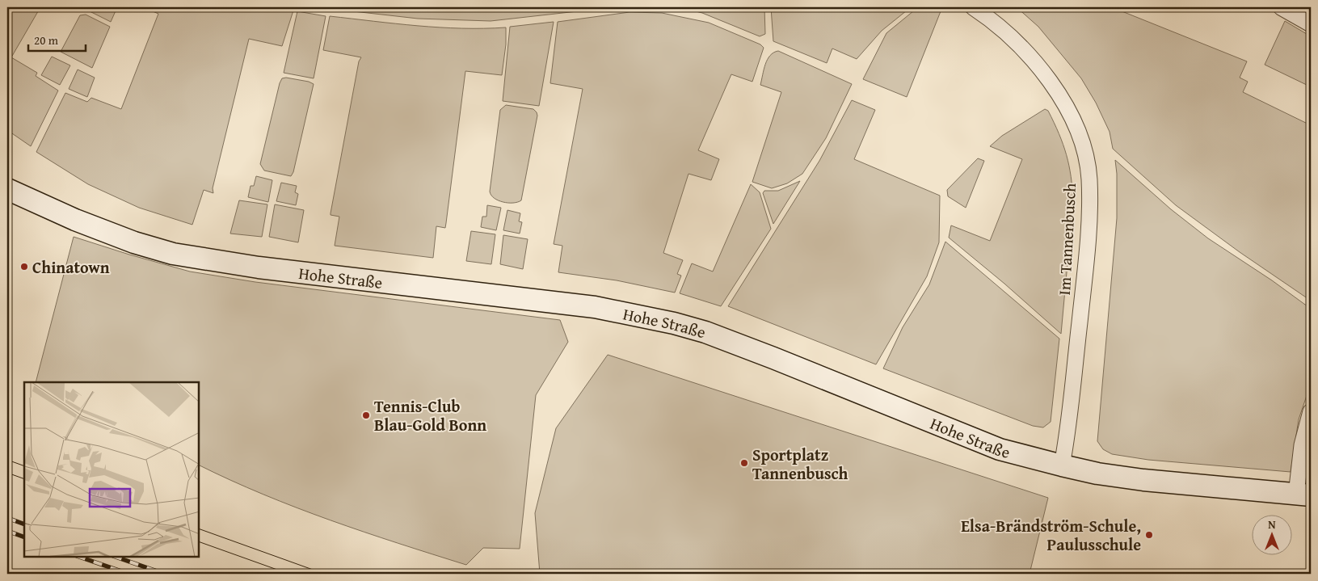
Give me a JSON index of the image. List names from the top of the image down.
{
  "streets": {
    "street": ["Im Tannenbusch", "Hohe Straße"]
  },
  "crossings": [
    ["Im Tannenbusch", "Hohe Straße"]
  ],
  "places": [
    "Chinatown",
    "Tennis-Club Blau-Gold Bonn",
    "Sportplatz Tannenbusch",
    "Elsa-Brändström-Schule, Paulusschule"
  ],
  "scale_bar": "20 m",
  "north": "top"
}
